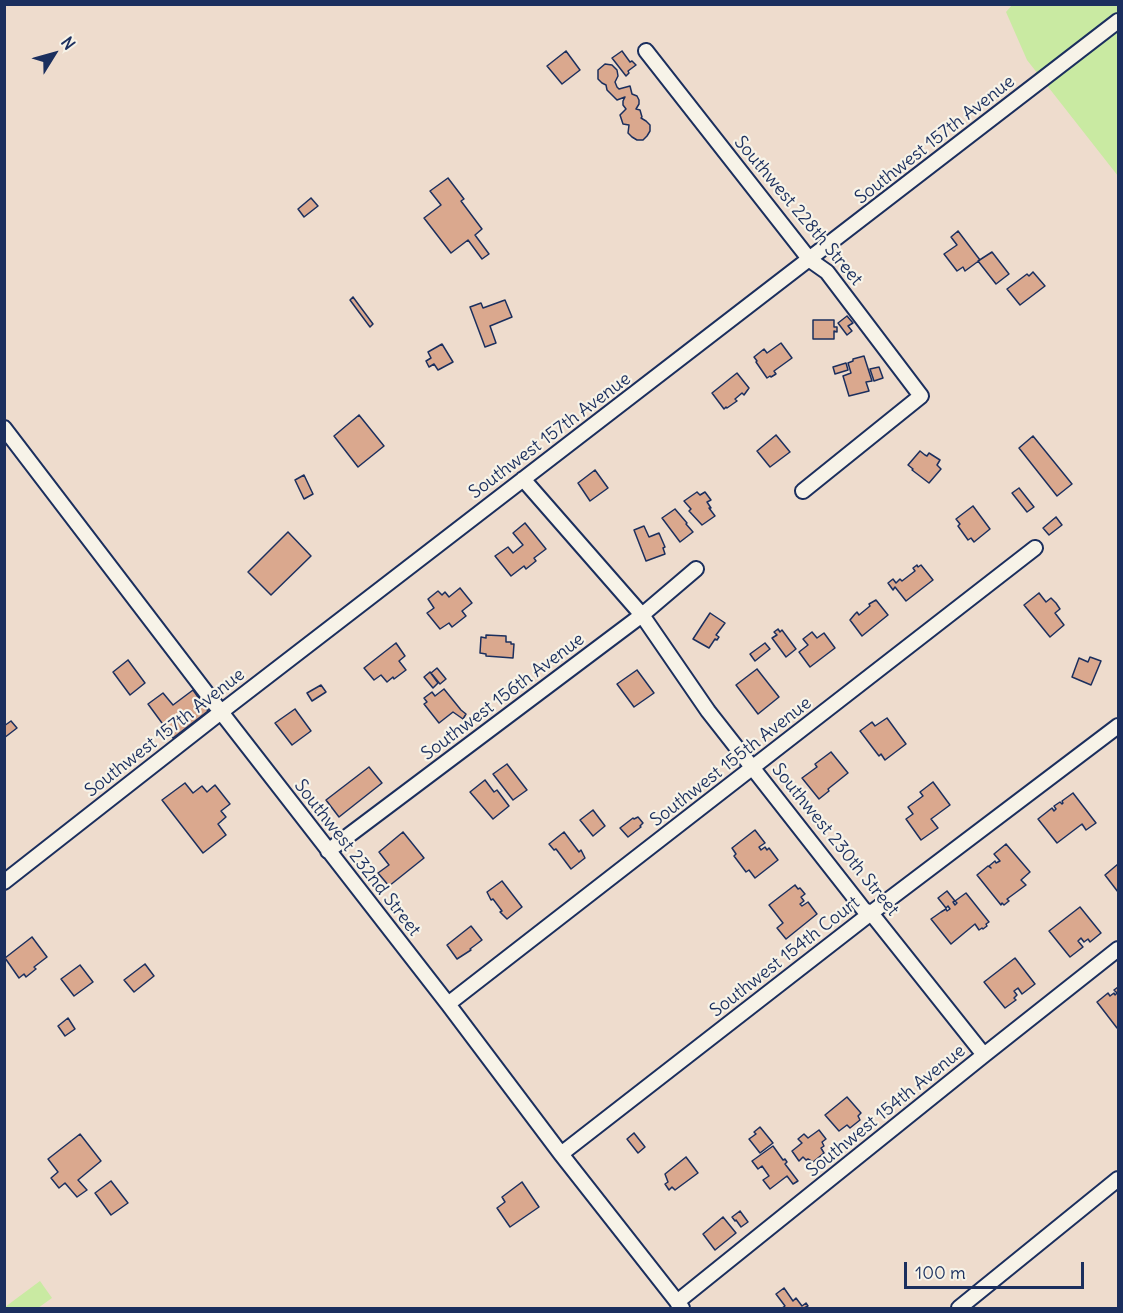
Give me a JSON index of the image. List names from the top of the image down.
{
  "streets": {
    "street": [
      "Southwest 157th Avenue",
      "Southwest 228th Street",
      "Southwest 156th Avenue",
      "Southwest 155th Avenue",
      "Southwest 230th Street",
      "Southwest 232nd Street",
      "Southwest 154th Court",
      "Southwest 154th Avenue"
    ]
  },
  "crossings": [
    ["Southwest 157th Avenue", "Southwest 228th Street"],
    ["Southwest 157th Avenue", "Southwest 230th Street"],
    ["Southwest 157th Avenue", "Southwest 232nd Street"],
    ["Southwest 156th Avenue", "Southwest 230th Street"],
    ["Southwest 156th Avenue", "Southwest 232nd Street"],
    ["Southwest 155th Avenue", "Southwest 230th Street"],
    ["Southwest 155th Avenue", "Southwest 232nd Street"],
    ["Southwest 230th Street", "Southwest 154th Court"],
    ["Southwest 230th Street", "Southwest 154th Avenue"],
    ["Southwest 232nd Street", "Southwest 154th Court"],
    ["Southwest 232nd Street", "Southwest 154th Avenue"]
  ],
  "scale_bar": "100 m",
  "north": "top right"
}
